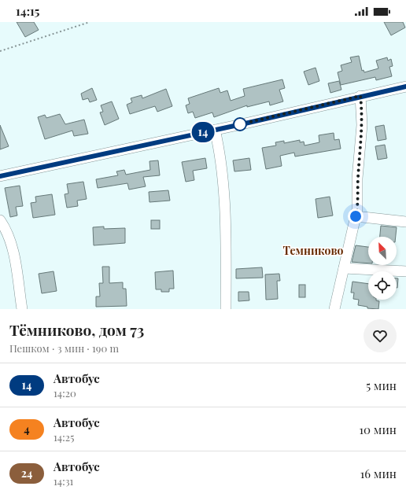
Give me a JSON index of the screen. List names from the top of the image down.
{
  "districts": ["Темниково"],
  "lines": ["bus line 14"],
  "north": "top left",
  "page": {
    "status": "14:15",
    "on_map": "14",
    "heading": ["Тёмниково, дом 73", "Пешком · 3 мин · 190 m"],
    "list": [
      {
        "mark": "14",
        "name": "Автобус",
        "note": "14:20",
        "value": "5 мин"
      },
      {
        "mark": "4",
        "name": "Автобус",
        "note": "14:25",
        "value": "10 мин"
      },
      {
        "mark": "24",
        "name": "Автобус",
        "note": "14:31",
        "value": "16 мин"
      }
    ]
  }
}
